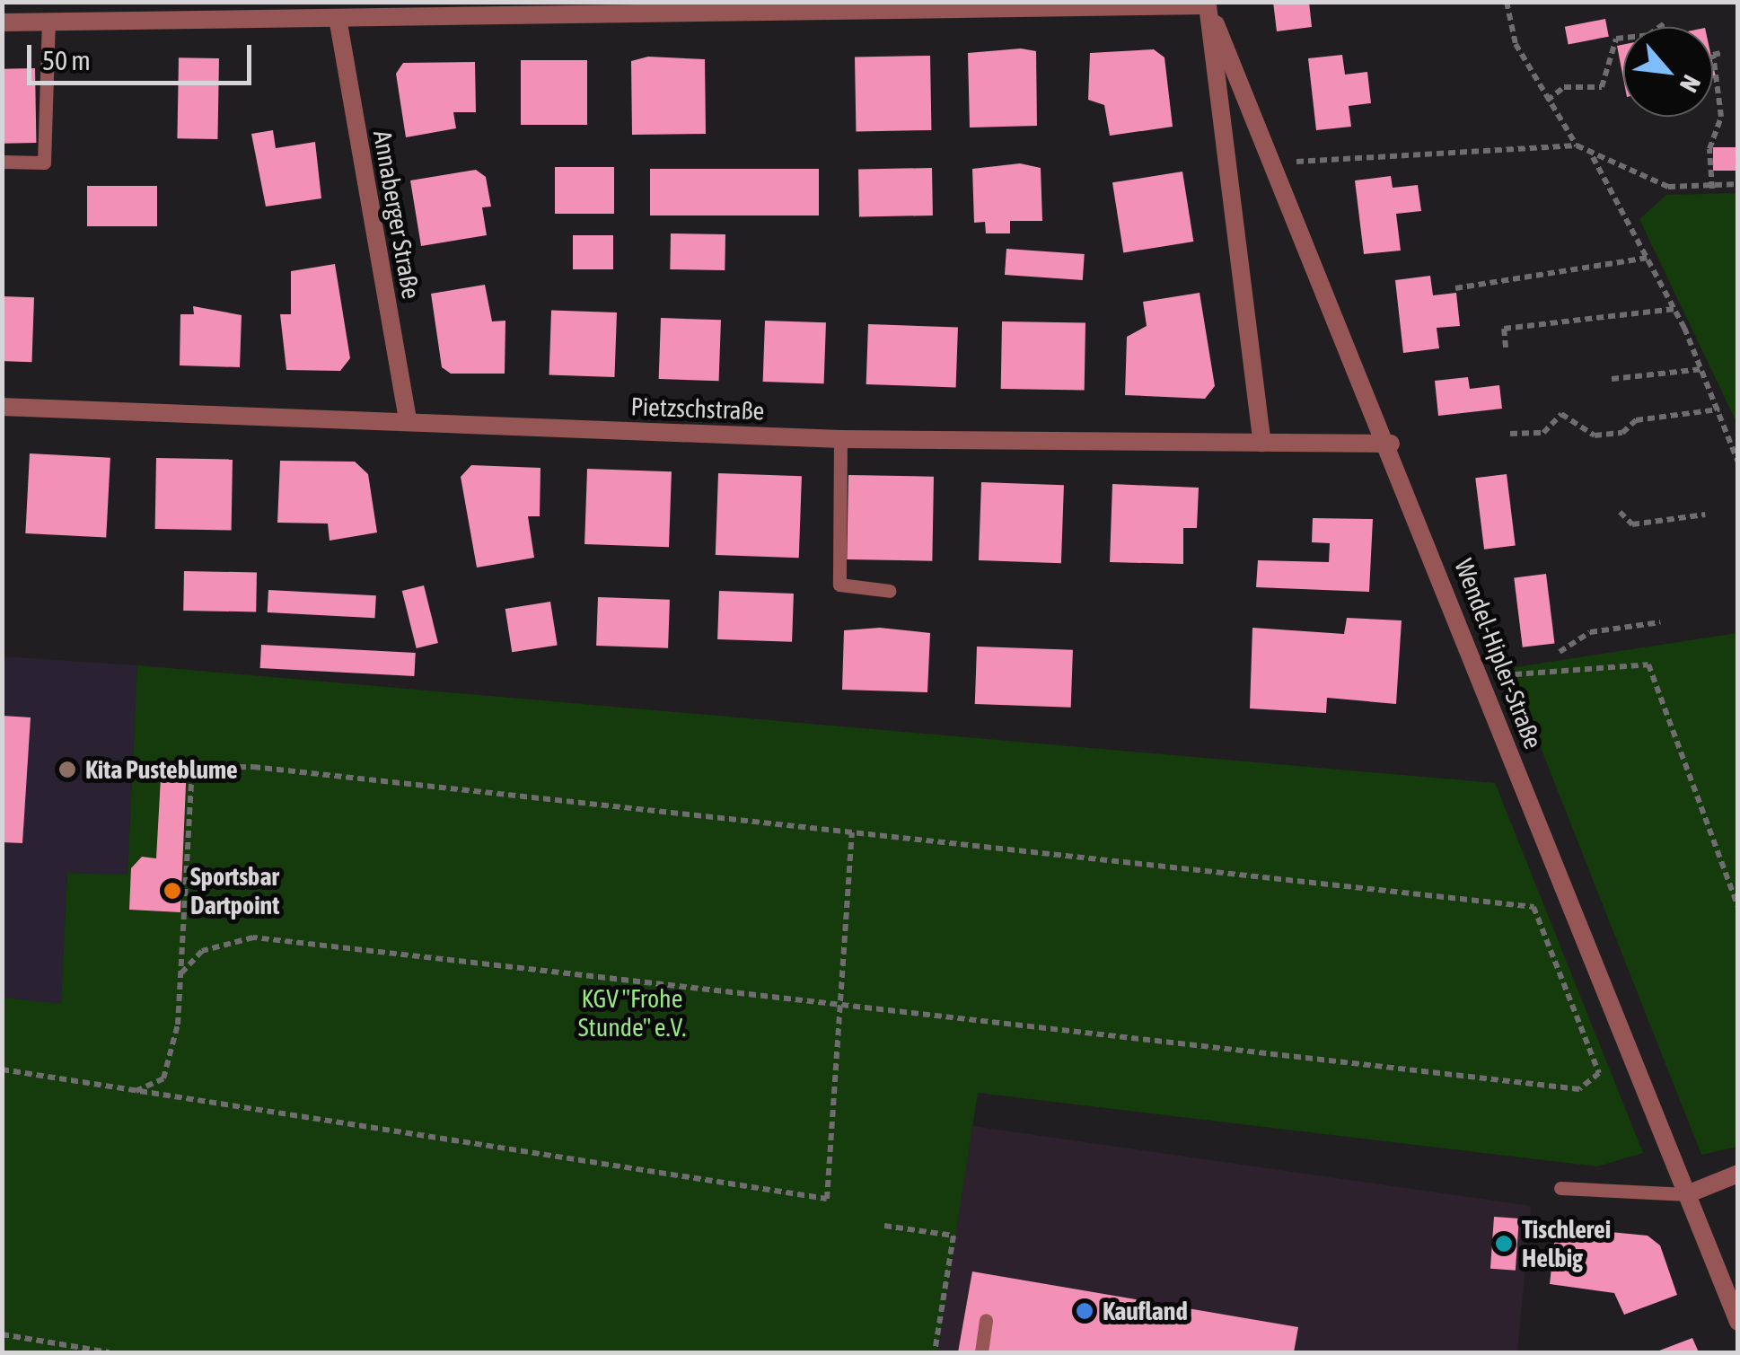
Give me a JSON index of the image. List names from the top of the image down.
{
  "streets": {
    "street": ["Annaberger Straße", "Pietzschstraße", "Wendel-Hipler-Straße"]
  },
  "crossings": [
    ["Annaberger Straße", "Pietzschstraße"],
    ["Pietzschstraße", "Wendel-Hipler-Straße"]
  ],
  "parks": ["KGV \"Frohe Stunde\" e.V."],
  "places": [
    "Kita Pusteblume",
    "Sportsbar Dartpoint",
    "Tischlerei Helbig",
    "Kaufland"
  ],
  "scale_bar": "50 m",
  "north": "bottom right"
}
